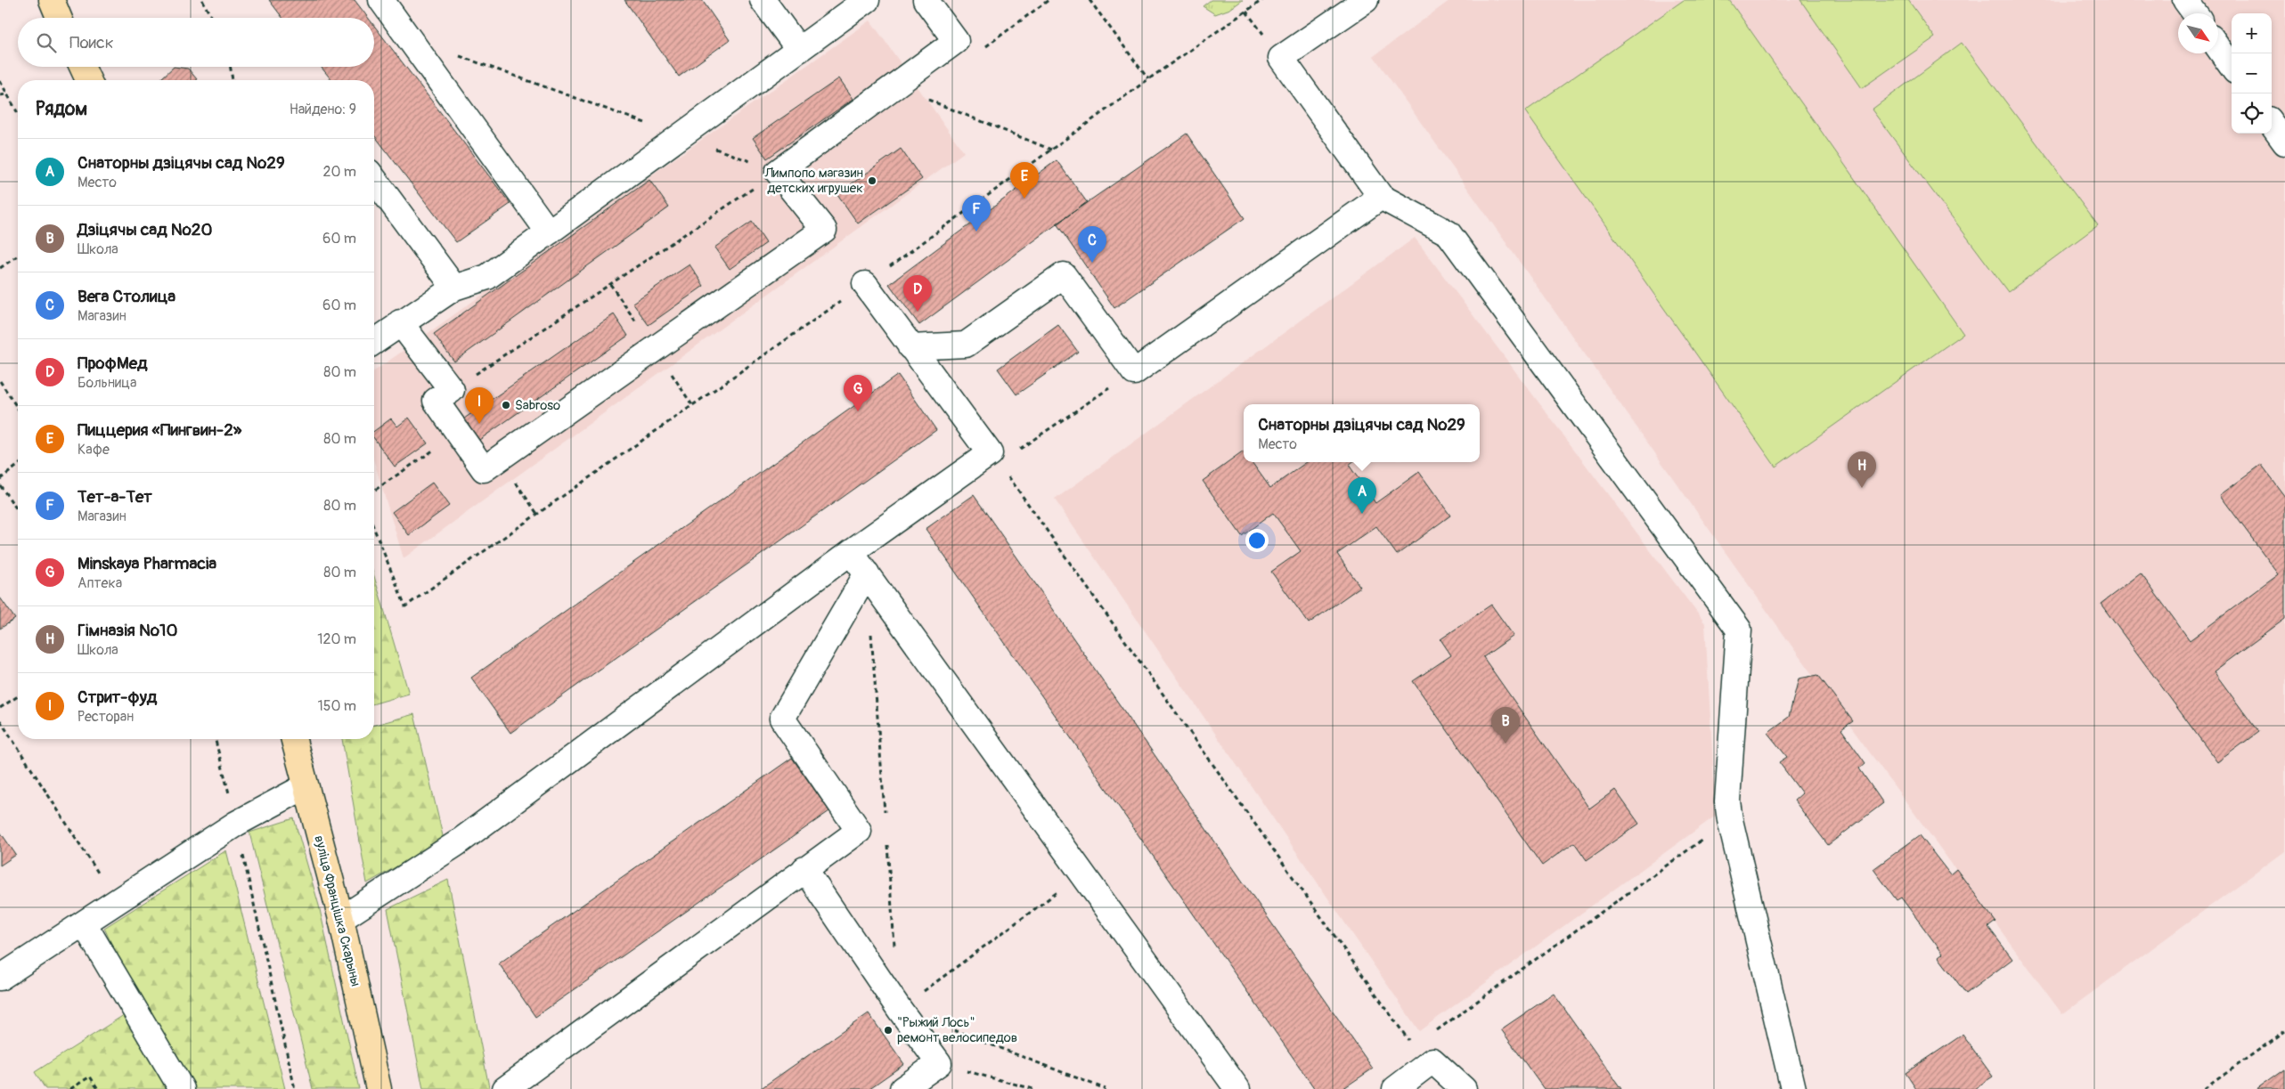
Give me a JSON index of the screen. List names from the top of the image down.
{
  "streets": {
    "main road": ["вуліца Францішка Скарыны"]
  },
  "places": ["Лимпопо магазин детских игрушек", "Sabroso", "\"Рыжий Лось\" ремонт велосипедов"],
  "north": "bottom right",
  "page": {
    "map_buttons": ["+", "−"],
    "search": "Поиск",
    "heading": ["Рядом", "Найдено: 9"],
    "list": [
      {
        "mark": "A",
        "name": "Снаторны дзіцячы сад №29",
        "note": "Место",
        "value": "20 m"
      },
      {
        "mark": "B",
        "name": "Дзіцячы сад №20",
        "note": "Школа",
        "value": "60 m"
      },
      {
        "mark": "C",
        "name": "Вега Столица",
        "note": "Магазин",
        "value": "60 m"
      },
      {
        "mark": "D",
        "name": "ПрофМед",
        "note": "Больница",
        "value": "80 m"
      },
      {
        "mark": "E",
        "name": "Пиццерия «Пингвин-2»",
        "note": "Кафе",
        "value": "80 m"
      },
      {
        "mark": "F",
        "name": "Тет-а-Тет",
        "note": "Магазин",
        "value": "80 m"
      },
      {
        "mark": "G",
        "name": "Minskaya Pharmacia",
        "note": "Аптека",
        "value": "80 m"
      },
      {
        "mark": "H",
        "name": "Гімназія №10",
        "note": "Школа",
        "value": "120 m"
      },
      {
        "mark": "I",
        "name": "Стрит-фуд",
        "note": "Ресторан",
        "value": "150 m"
      }
    ],
    "pins": [
      "E",
      "F",
      "C",
      "D",
      "G",
      "I",
      "H",
      "A",
      "B"
    ],
    "popup": ["Снаторны дзіцячы сад №29", "Место"]
  }
}
